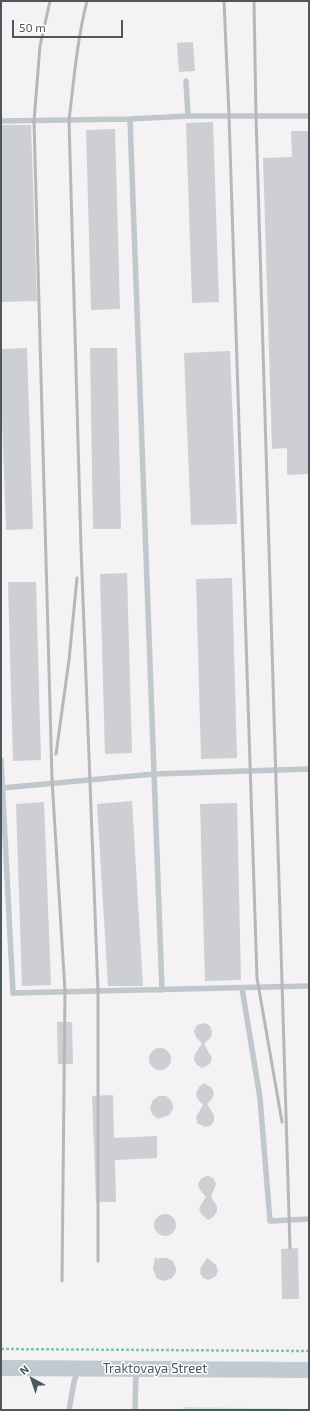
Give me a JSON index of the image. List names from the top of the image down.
{
  "streets": {
    "street": ["Traktovaya Street"]
  },
  "scale_bar": "50 m",
  "north": "top left"
}
